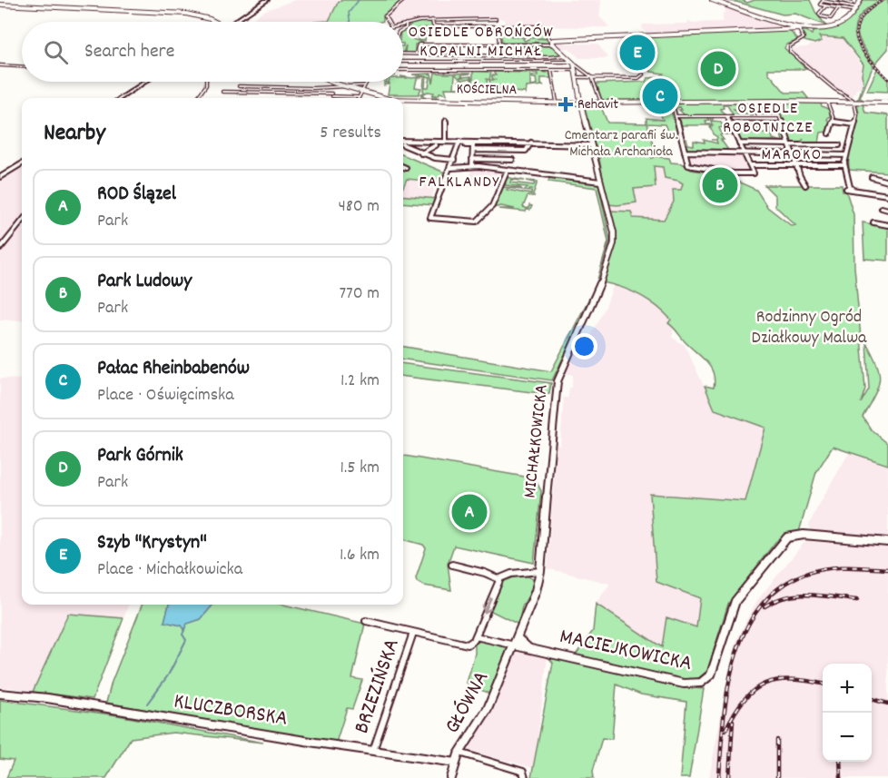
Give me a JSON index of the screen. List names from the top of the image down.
{
  "streets": {
    "street": [
      "KOŚCIELNA",
      "MICHAŁKOWICKA",
      "MACIEJKOWICKA",
      "BRZEZIŃSKA",
      "GŁÓWNA",
      "KLUCZBORSKA"
    ]
  },
  "crossings": [
    ["MICHAŁKOWICKA", "MACIEJKOWICKA"],
    ["MICHAŁKOWICKA", "BRZEZIŃSKA"],
    ["MICHAŁKOWICKA", "GŁÓWNA"],
    ["MACIEJKOWICKA", "BRZEZIŃSKA"],
    ["MACIEJKOWICKA", "GŁÓWNA"],
    ["BRZEZIŃSKA", "GŁÓWNA"],
    ["BRZEZIŃSKA", "KLUCZBORSKA"],
    ["GŁÓWNA", "KLUCZBORSKA"]
  ],
  "districts": [
    "OSIEDLE OBROŃCÓW KOPALNI MICHAŁ",
    "OSIEDLE ROBOTNICZE",
    "MAROKO",
    "FALKLANDY"
  ],
  "parks": ["Cmentarz parafii św. Michała Archanioła", "Rodzinny Ogród Działkowy Malwa"],
  "places": {
    "health": ["Rehavit"]
  },
  "page": {
    "search": "Search here",
    "pins": [
      "E",
      "D",
      "C",
      "B",
      "A"
    ],
    "heading": ["Nearby", "5 results"],
    "list": [
      {
        "mark": "A",
        "name": "ROD Ślązel",
        "note": "Park",
        "value": "480 m"
      },
      {
        "mark": "B",
        "name": "Park Ludowy",
        "note": "Park",
        "value": "770 m"
      },
      {
        "mark": "C",
        "name": "Pałac Rheinbabenów",
        "note": "Place · Oświęcimska",
        "value": "1.2 km"
      },
      {
        "mark": "D",
        "name": "Park Górnik",
        "note": "Park",
        "value": "1.5 km"
      },
      {
        "mark": "E",
        "name": "Szyb \"Krystyn\"",
        "note": "Place · Michałkowicka",
        "value": "1.6 km"
      }
    ],
    "map_buttons": ["+", "−"]
  }
}
